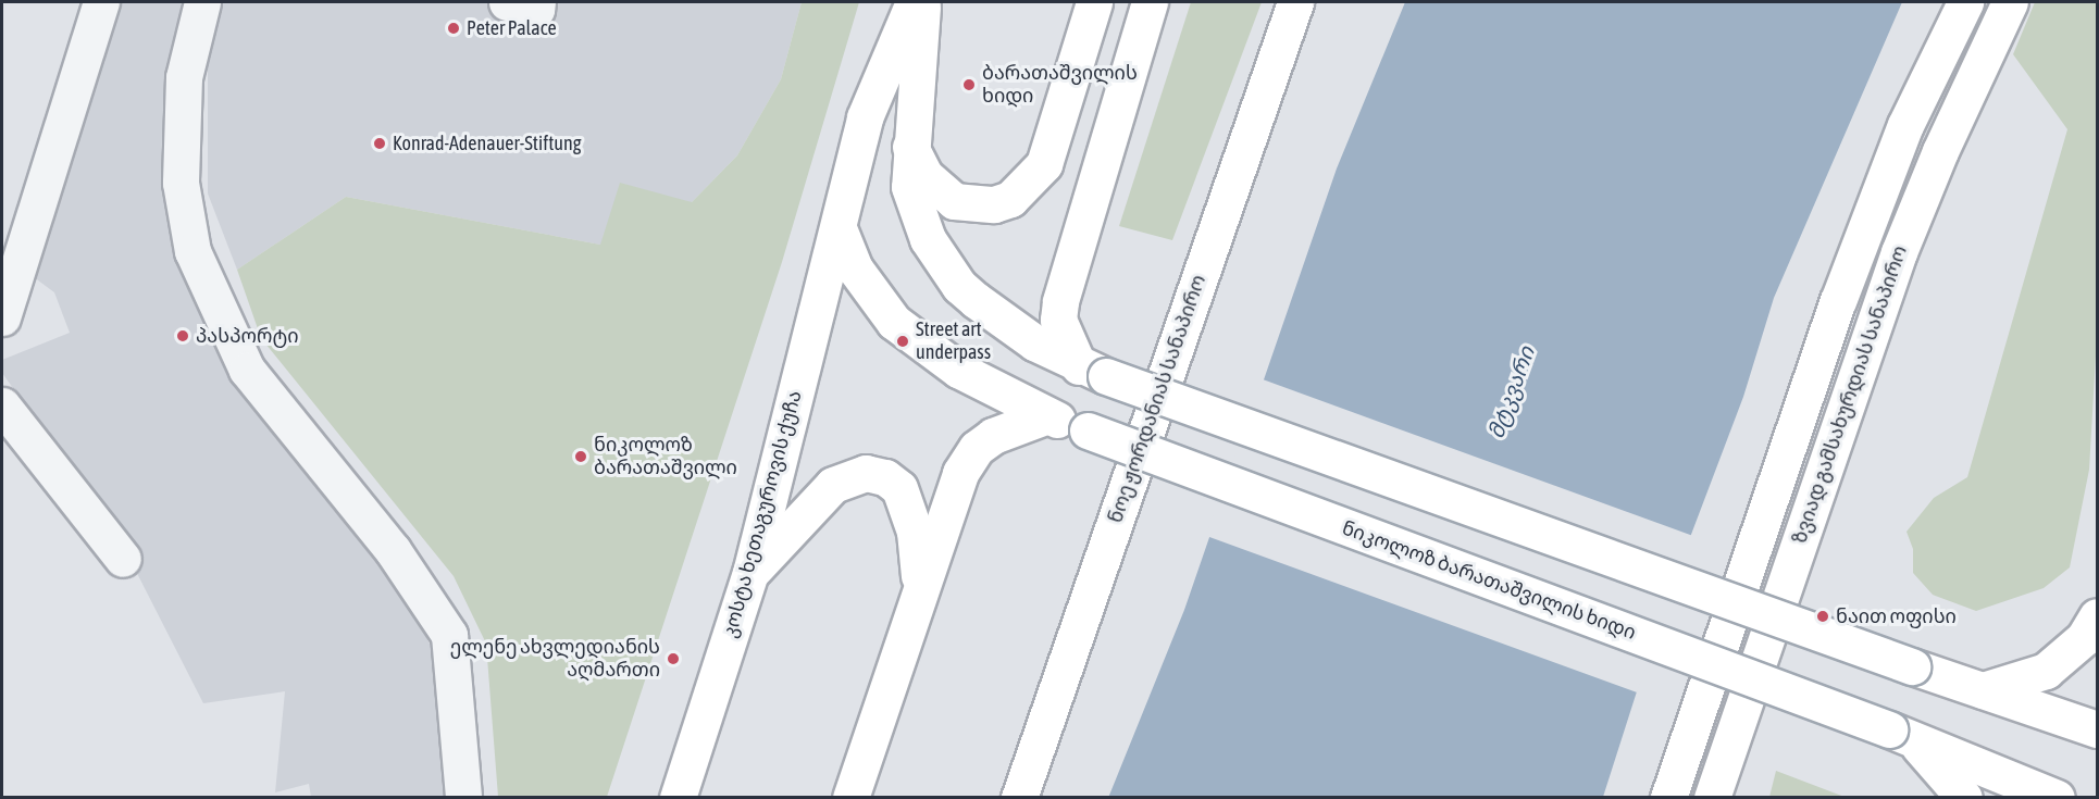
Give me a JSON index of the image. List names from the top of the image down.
{
  "streets": {
    "main road": [
      "ზვიად გამსახურდიას სანაპირო",
      "ნოე ჟორდანიას სანაპირო",
      "კოსტა ხეთაგუროვის ქუჩა",
      "ნიკოლოზ ბარათაშვილის ხიდი"
    ]
  },
  "crossings": [
    ["კოსტა ხეთაგუროვის ქუჩა", "ნიკოლოზ ბარათაშვილის ხიდი"]
  ],
  "water": ["მტკვარი"],
  "places": [
    "Peter Palace",
    "ბარათაშვილის ხიდი",
    "Konrad-Adenauer-Stiftung",
    "პასპორტი",
    "Street art underpass",
    "ნიკოლოზ ბარათაშვილი",
    "ნაით ოფისი",
    "ელენე ახვლედიანის აღმართი"
  ]
}
